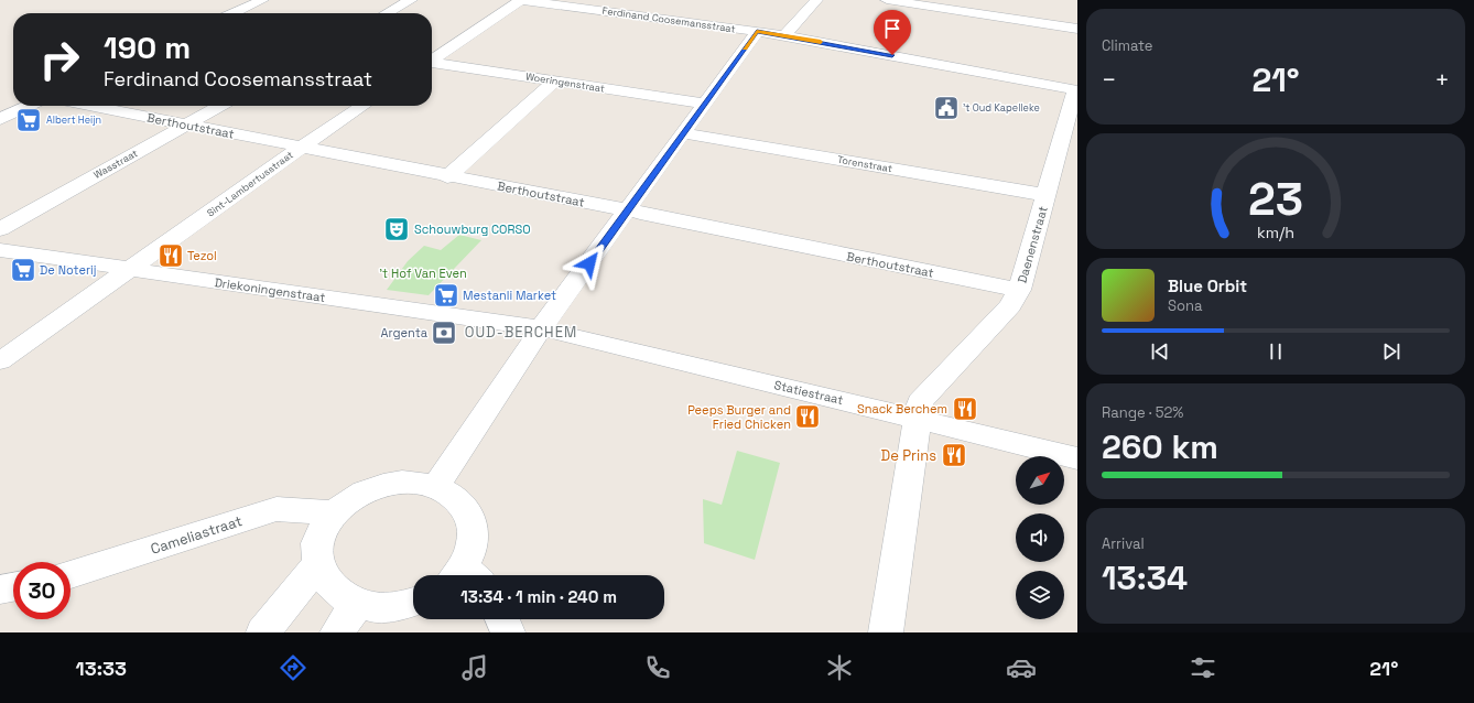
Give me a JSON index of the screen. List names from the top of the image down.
{
  "streets": {
    "street": [
      "Ferdinand Coosemansstraat",
      "Woeringenstraat",
      "Berthoutstraat",
      "Wasstraat",
      "Torenstraat",
      "Sint-Lambertusstraat",
      "Daenenstraat",
      "Driekoningenstraat",
      "Statiestraat",
      "Cameliastraat"
    ]
  },
  "crossings": [
    ["Ferdinand Coosemansstraat", "Daenenstraat"],
    ["Berthoutstraat", "Wasstraat"],
    ["Berthoutstraat", "Sint-Lambertusstraat"],
    ["Berthoutstraat", "Daenenstraat"],
    ["Torenstraat", "Daenenstraat"],
    ["Sint-Lambertusstraat", "Driekoningenstraat"],
    ["Daenenstraat", "Statiestraat"],
    ["Driekoningenstraat", "Statiestraat"]
  ],
  "districts": ["OUD-BERCHEM"],
  "parks": ["'t Hof Van Even"],
  "places": {
    "public building": ["'t Oud Kapelleke"],
    "supermarket": ["Albert Heijn", "De Noterij", "Mestanli Market"],
    "theatre": ["Schouwburg CORSO"],
    "restaurant": [
      "Tezol",
      "Snack Berchem",
      "Peeps Burger and Fried Chicken",
      "De Prins"
    ],
    "bank": ["Argenta"]
  },
  "north": "top right",
  "page": {
    "tile": [
      "Climate",
      ["Range · 52%", "260 km"],
      ["Arrival", "13:34"]
    ],
    "turn": ["190 m", "Ferdinand Coosemansstraat"],
    "heat": ["−", "21°", "+"],
    "song": ["Blue Orbit", "Sona"],
    "limit": "30",
    "trip": "13:34 · 1 min · 240 m",
    "tabs": ["13:33", "21°"],
    "gauge": ["23", "km/h"]
  }
}
